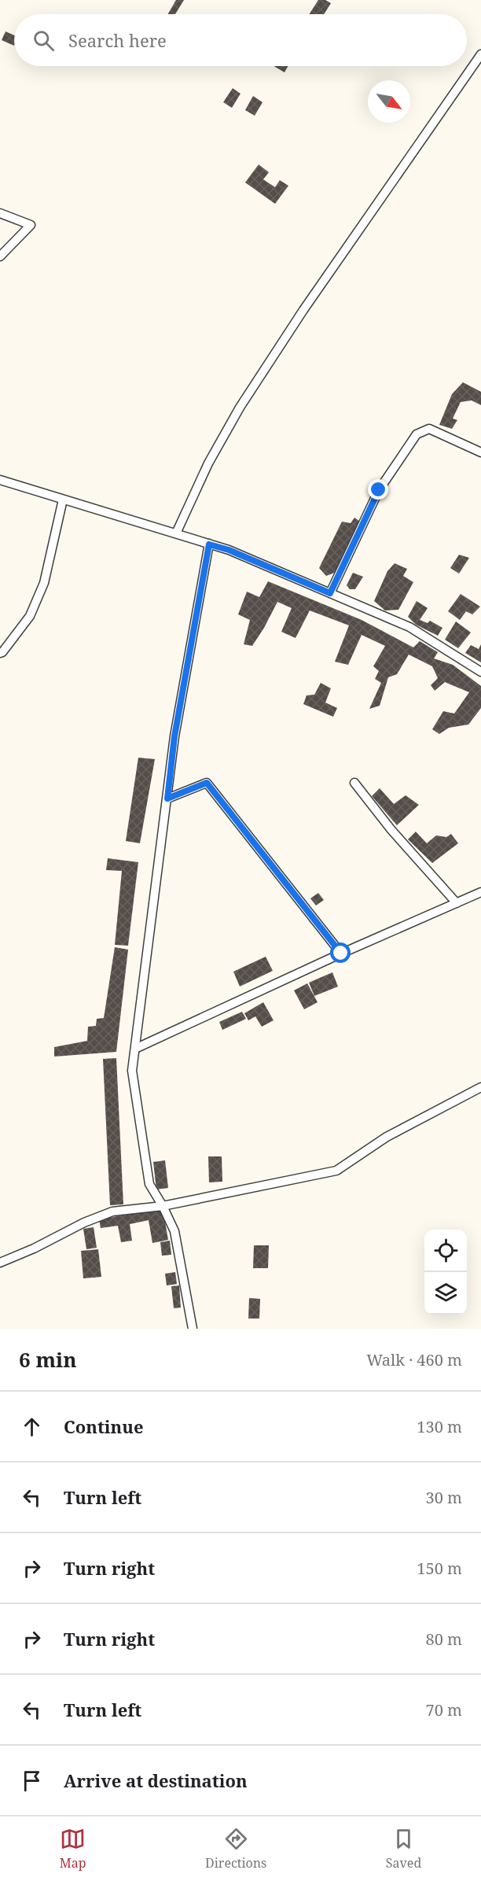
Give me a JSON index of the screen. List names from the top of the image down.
{
  "north": "bottom right",
  "page": {
    "search": "Search here",
    "heading": ["6 min", "Walk · 460 m"],
    "list": [
      ["Continue", "130 m"],
      ["Turn left", "30 m"],
      ["Turn right", "150 m"],
      ["Turn right", "80 m"],
      ["Turn left", "70 m"],
      "Arrive at destination"
    ],
    "nav": ["Map", "Directions", "Saved"]
  }
}
